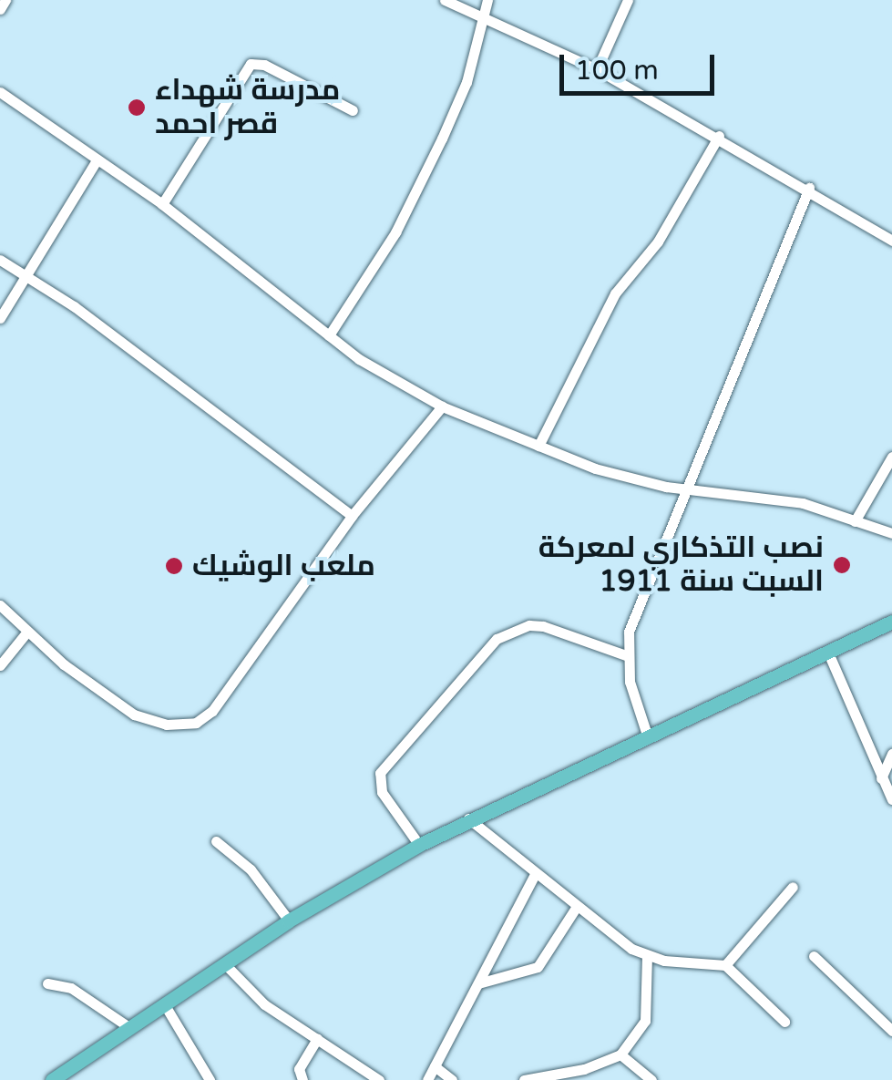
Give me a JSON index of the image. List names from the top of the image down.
{
  "places": ["مدرسة شهداء قصر احمد", "نصب التذكاري لمعركة السبت سنة 1911", "ملعب الوشيك"],
  "scale_bar": "100 m"
}
